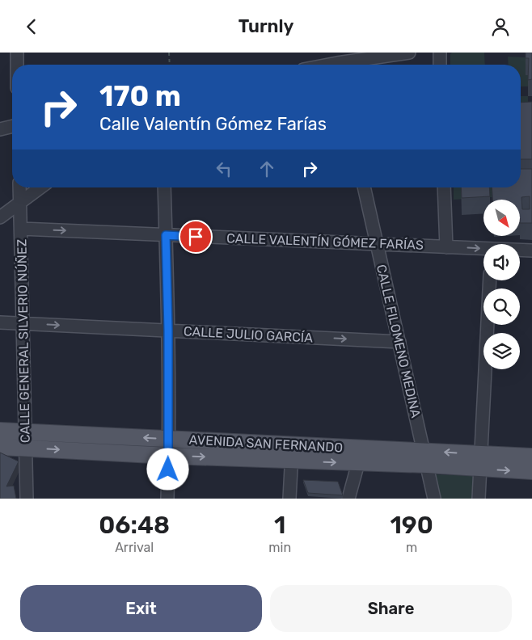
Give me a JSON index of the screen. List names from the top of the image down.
{
  "streets": {
    "main road": ["AVENIDA SAN FERNANDO"],
    "street": [
      "CALLE VALENTÍN GÓMEZ FARÍAS",
      "CALLE JULIO GARCÍA",
      "CALLE GENERAL SILVERIO NÚÑEZ",
      "CALLE FILOMENO MEDINA"
    ]
  },
  "crossings": [
    ["CALLE VALENTÍN GÓMEZ FARÍAS", "CALLE GENERAL SILVERIO NÚÑEZ"],
    ["CALLE VALENTÍN GÓMEZ FARÍAS", "CALLE FILOMENO MEDINA"],
    ["CALLE JULIO GARCÍA", "CALLE GENERAL SILVERIO NÚÑEZ"],
    ["CALLE JULIO GARCÍA", "CALLE FILOMENO MEDINA"],
    ["CALLE GENERAL SILVERIO NÚÑEZ", "AVENIDA SAN FERNANDO"],
    ["CALLE FILOMENO MEDINA", "AVENIDA SAN FERNANDO"]
  ],
  "one_way": ["CALLE VALENTÍN GÓMEZ FARÍAS", "CALLE JULIO GARCÍA"],
  "north": "bottom right",
  "page": {
    "header": "Turnly",
    "turn": ["170 m", "Calle Valentín Gómez Farías"],
    "eta": [
      "06:48",
      "Arrival",
      "1",
      "min",
      "190",
      "m"
    ],
    "buttons": ["Exit", "Share"]
  }
}
